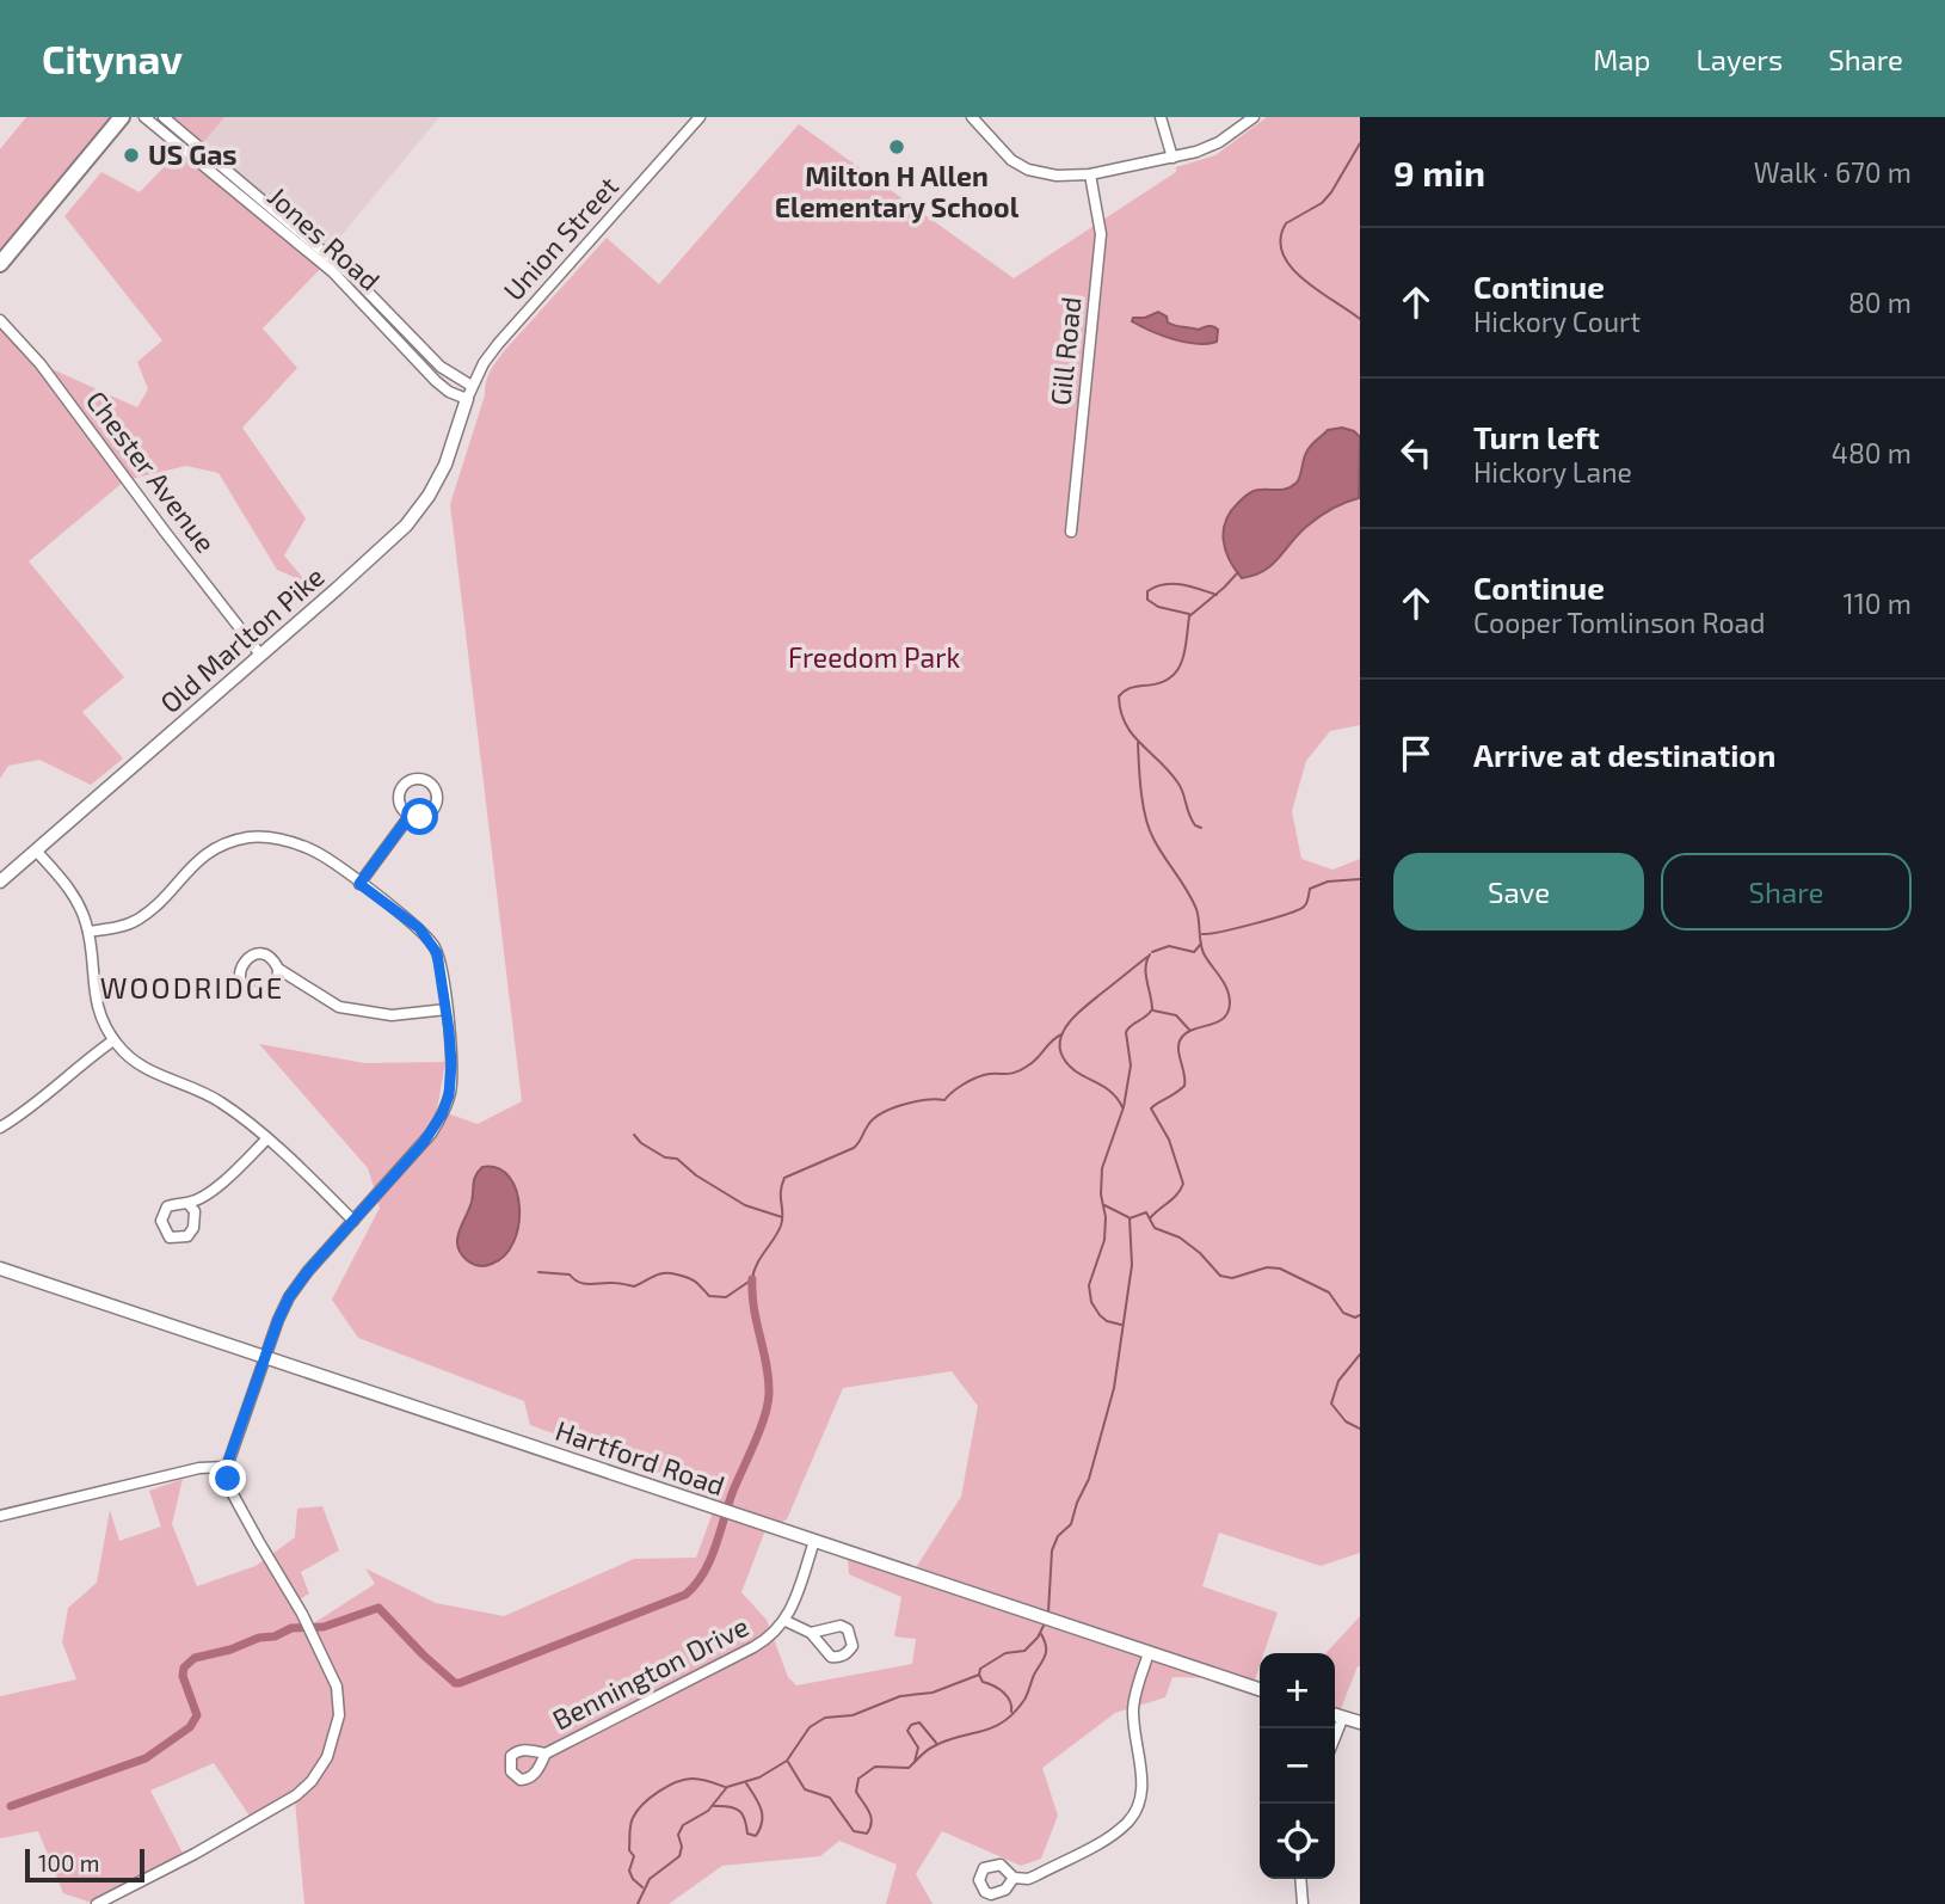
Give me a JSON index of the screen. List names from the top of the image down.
{
  "streets": {
    "street": [
      "Jones Road",
      "Union Street",
      "Gill Road",
      "Chester Avenue",
      "Old Marlton Pike",
      "Hartford Road",
      "Bennington Drive"
    ]
  },
  "crossings": [
    ["Jones Road", "Union Street"],
    ["Jones Road", "Old Marlton Pike"],
    ["Union Street", "Old Marlton Pike"],
    ["Chester Avenue", "Old Marlton Pike"],
    ["Hartford Road", "Bennington Drive"]
  ],
  "districts": ["WOODRIDGE"],
  "parks": ["Freedom Park"],
  "places": ["Milton H Allen Elementary School", "US Gas"],
  "scale_bar": "100 m",
  "page": {
    "header": "Citynav",
    "nav": ["Map", "Layers", "Share"],
    "heading": ["9 min", "Walk · 670 m"],
    "list": [
      ["Continue", "Hickory Court", "80 m"],
      ["Turn left", "Hickory Lane", "480 m"],
      ["Continue", "Cooper Tomlinson Road", "110 m"],
      "Arrive at destination"
    ],
    "buttons": ["Save", "Share"],
    "map_buttons": ["+", "−"],
    "scale": "100 m"
  }
}
